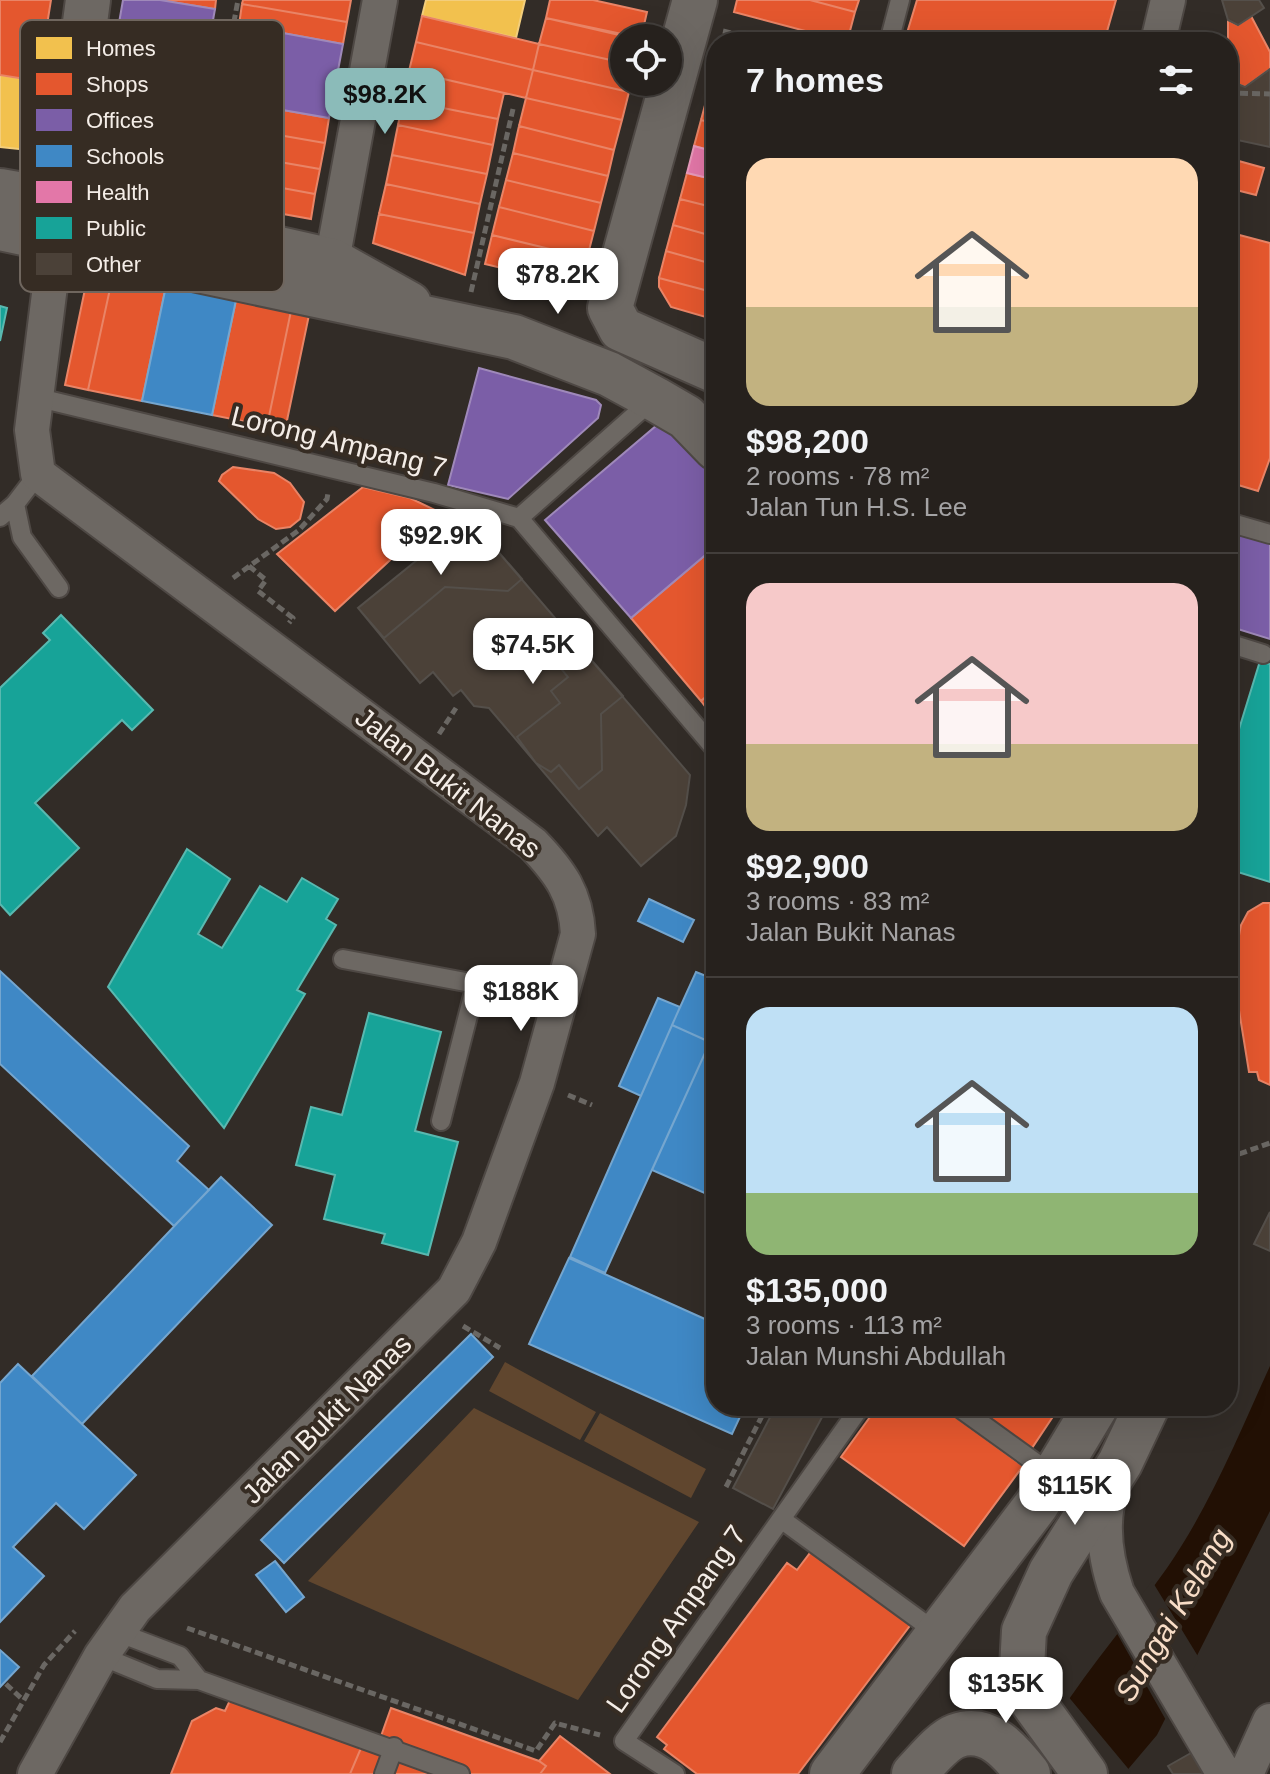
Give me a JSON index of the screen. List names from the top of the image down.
{
  "streets": {
    "street": ["Jalan Bukit Nanas"],
    "lane": ["Lorong Ampang 7"]
  },
  "water": ["Sungai Kelang"],
  "legend": [
    "Homes",
    "Shops",
    "Offices",
    "Schools",
    "Health",
    "Public",
    "Other"
  ],
  "page": {
    "heading": "7 homes",
    "price": [
      "$98.2K",
      "$78.2K",
      "$92.9K",
      "$74.5K",
      "$188K",
      "$115K",
      "$135K"
    ],
    "list": [
      {
        "name": "$98,200",
        "note": "2 rooms · 78 m² · Jalan Tun H.S. Lee"
      },
      {
        "name": "$92,900",
        "note": "3 rooms · 83 m² · Jalan Bukit Nanas"
      },
      {
        "name": "$135,000",
        "note": "3 rooms · 113 m² · Jalan Munshi Abdullah"
      }
    ]
  }
}
